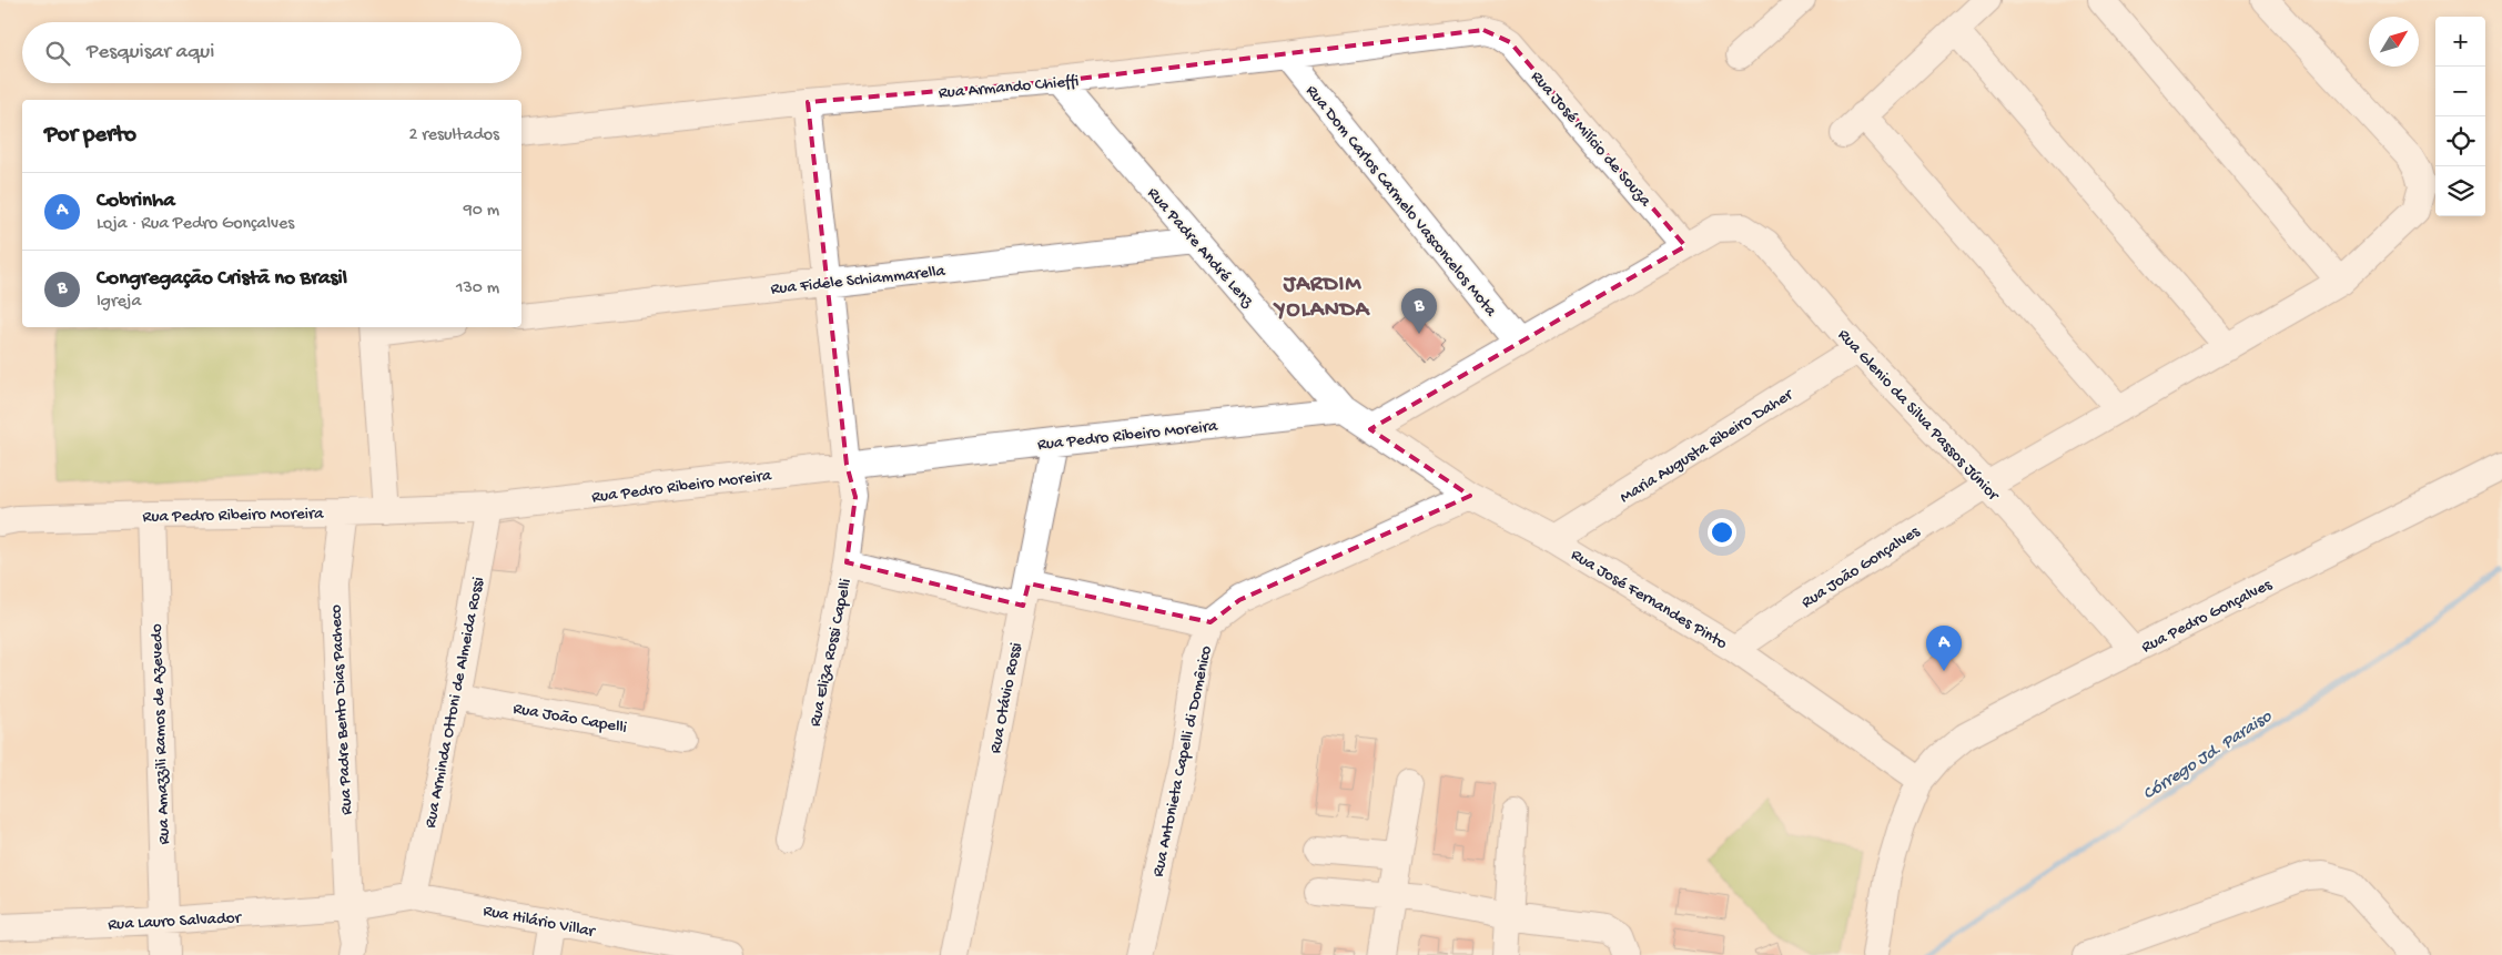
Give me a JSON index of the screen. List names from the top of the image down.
{
  "streets": {
    "street": [
      "Rua Armando Chieffi",
      "Rua José Milício de Souza",
      "Rua Dom Carlos Carmelo Vasconcelos Mota",
      "Rua Padre André Lenz",
      "Rua Fidele Schiammarella",
      "Rua Glenio da Silva Passos Júnior",
      "Rua Pedro Ribeiro Moreira",
      "Maria Augusta Ribeiro Daher",
      "Rua João Gonçalves",
      "Rua José Fernandes Pinto",
      "Rua Pedro Gonçalves",
      "Rua Eliza Rossi Capelli",
      "Rua Otávio Rossi",
      "Rua Arminda Ottoni de Almeida Rossi",
      "Rua Padre Bento Dias Pacheco",
      "Rua João Capelli",
      "Rua Amazzili Ramos de Azevedo",
      "Rua Antonieta Capelli di Domênico",
      "Rua Lauro Salvador",
      "Rua Hilário Villar"
    ]
  },
  "crossings": [
    ["Rua Armando Chieffi", "Rua José Milício de Souza"],
    ["Rua Armando Chieffi", "Rua Dom Carlos Carmelo Vasconcelos Mota"],
    ["Rua Armando Chieffi", "Rua Padre André Lenz"],
    ["Rua Armando Chieffi", "Rua Eliza Rossi Capelli"],
    ["Rua José Milício de Souza", "Rua Glenio da Silva Passos Júnior"],
    ["Rua Dom Carlos Carmelo Vasconcelos Mota", "Rua Glenio da Silva Passos Júnior"],
    ["Rua Padre André Lenz", "Rua Fidele Schiammarella"],
    ["Rua Padre André Lenz", "Rua Glenio da Silva Passos Júnior"],
    ["Rua Padre André Lenz", "Rua Pedro Ribeiro Moreira"],
    ["Rua Padre André Lenz", "Rua José Fernandes Pinto"],
    ["Rua Fidele Schiammarella", "Rua Eliza Rossi Capelli"],
    ["Rua Glenio da Silva Passos Júnior", "Maria Augusta Ribeiro Daher"],
    ["Rua Glenio da Silva Passos Júnior", "Rua João Gonçalves"],
    ["Rua Glenio da Silva Passos Júnior", "Rua José Fernandes Pinto"],
    ["Rua Glenio da Silva Passos Júnior", "Rua Pedro Gonçalves"],
    ["Rua Pedro Ribeiro Moreira", "Rua Eliza Rossi Capelli"],
    ["Rua Pedro Ribeiro Moreira", "Rua Otávio Rossi"],
    ["Rua Pedro Ribeiro Moreira", "Rua Arminda Ottoni de Almeida Rossi"],
    ["Rua Pedro Ribeiro Moreira", "Rua Padre Bento Dias Pacheco"],
    ["Rua Pedro Ribeiro Moreira", "Rua Amazzili Ramos de Azevedo"],
    ["Maria Augusta Ribeiro Daher", "Rua José Fernandes Pinto"],
    ["Rua João Gonçalves", "Rua José Fernandes Pinto"],
    ["Rua José Fernandes Pinto", "Rua Pedro Gonçalves"],
    ["Rua José Fernandes Pinto", "Rua Antonieta Capelli di Domênico"],
    ["Rua Arminda Ottoni de Almeida Rossi", "Rua João Capelli"],
    ["Rua Arminda Ottoni de Almeida Rossi", "Rua Hilário Villar"],
    ["Rua Padre Bento Dias Pacheco", "Rua Lauro Salvador"],
    ["Rua Padre Bento Dias Pacheco", "Rua Hilário Villar"],
    ["Rua Amazzili Ramos de Azevedo", "Rua Lauro Salvador"],
    ["Rua Lauro Salvador", "Rua Hilário Villar"]
  ],
  "districts": ["JARDIM YOLANDA"],
  "water": ["Córrego Jd. Paraiso"],
  "north": "top right",
  "page": {
    "map_buttons": ["+", "−"],
    "search": "Pesquisar aqui",
    "heading": ["Por perto", "2 resultados"],
    "list": [
      {
        "mark": "A",
        "name": "Cobrinha",
        "note": "Loja · Rua Pedro Gonçalves",
        "value": "90 m"
      },
      {
        "mark": "B",
        "name": "Congregação Cristã no Brasil",
        "note": "Igreja",
        "value": "130 m"
      }
    ],
    "pins": ["B", "A"]
  }
}
